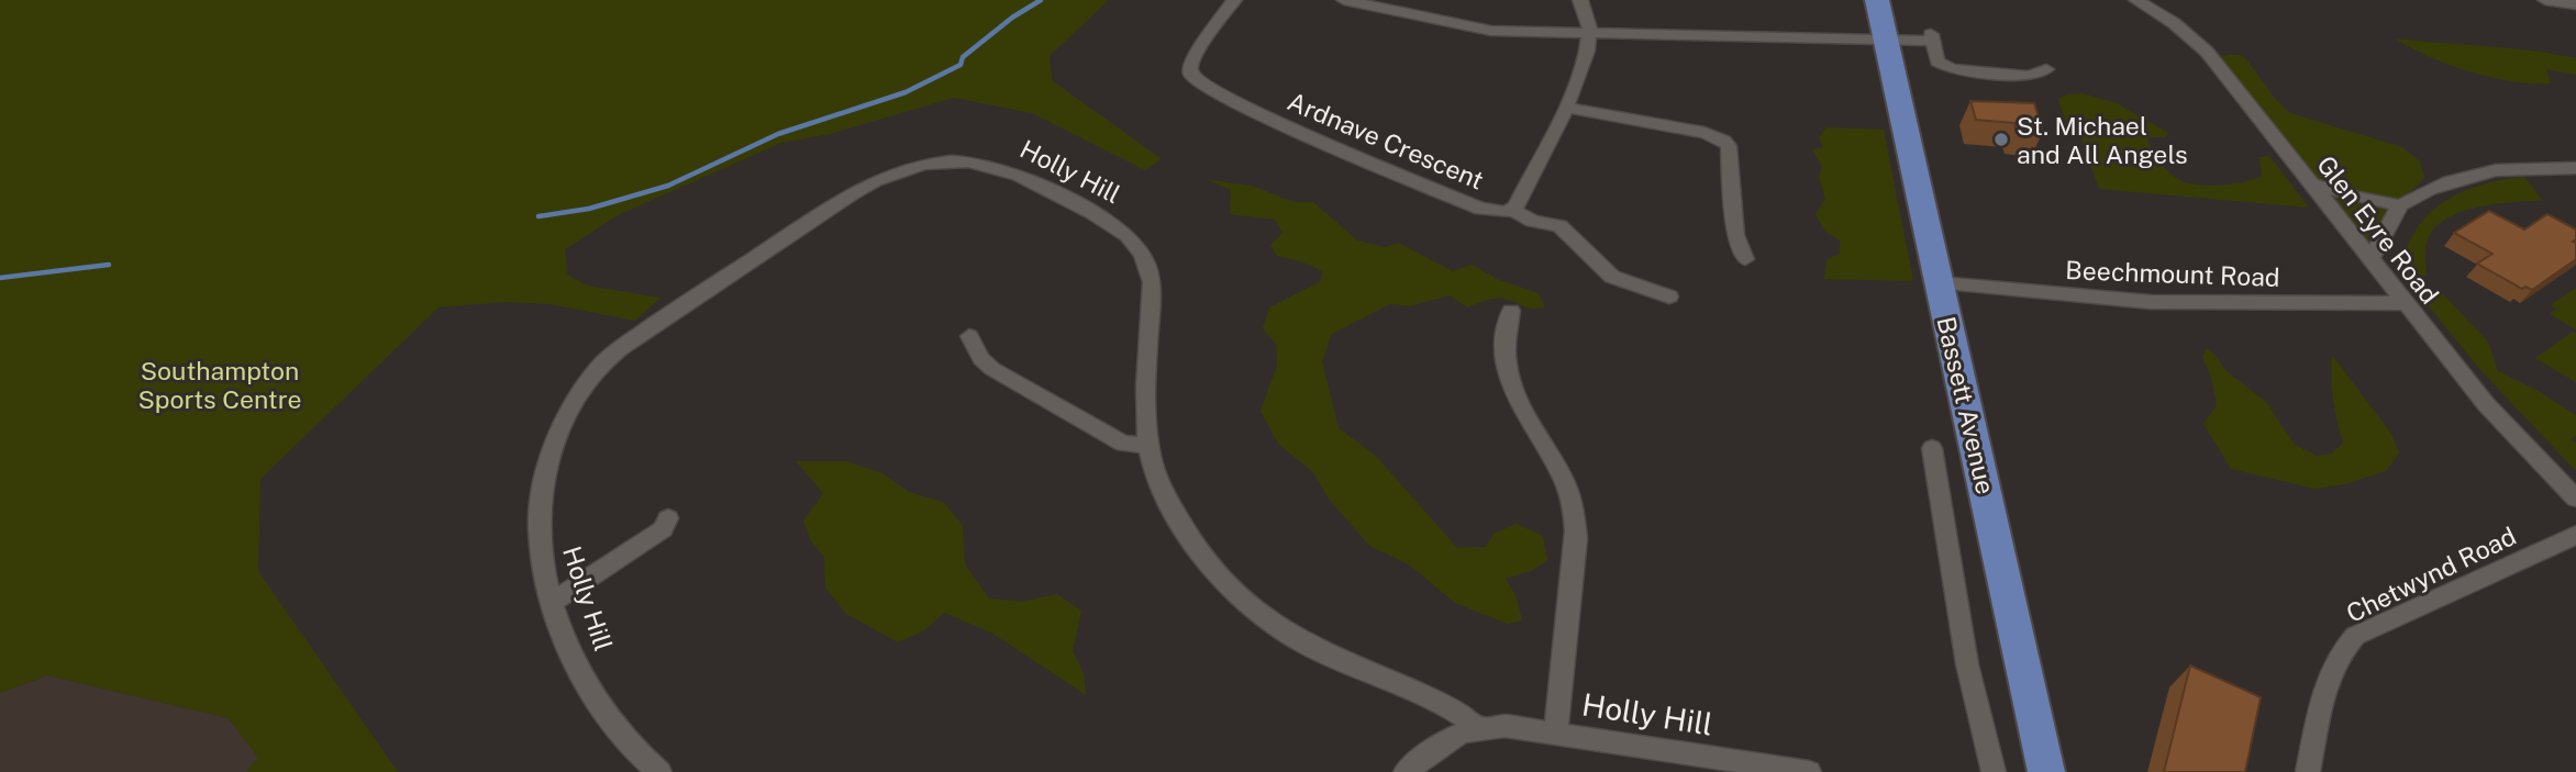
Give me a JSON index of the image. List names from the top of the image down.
{
  "streets": {
    "main road": ["Bassett Avenue"],
    "street": [
      "Ardnave Crescent",
      "Holly Hill",
      "Glen Eyre Road",
      "Beechmount Road",
      "Chetwynd Road"
    ]
  },
  "crossings": [
    ["Glen Eyre Road", "Beechmount Road"],
    ["Beechmount Road", "Bassett Avenue"]
  ],
  "parks": ["Southampton Sports Centre"],
  "places": ["St. Michael and All Angels"]
}
